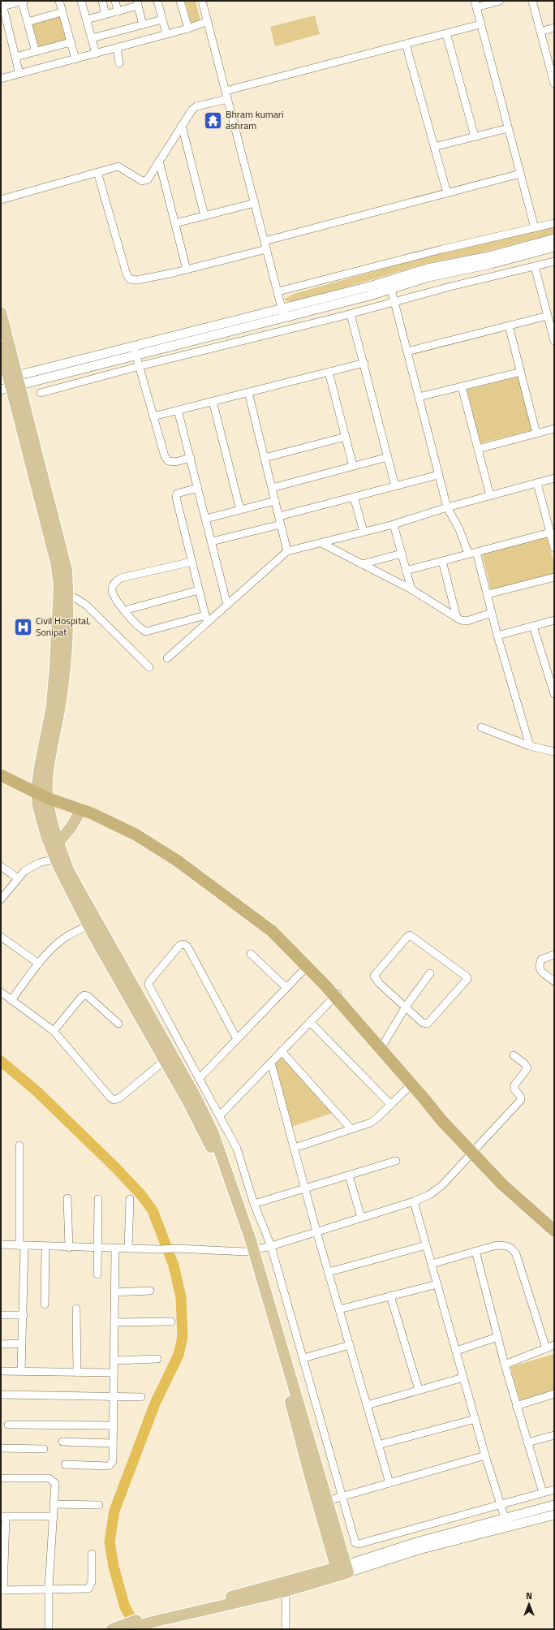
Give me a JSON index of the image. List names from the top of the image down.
{
  "places": {
    "temple": ["Bhram kumari ashram"],
    "hospital": ["Civil Hospital, Sonipat"]
  },
  "north": "top"
}
